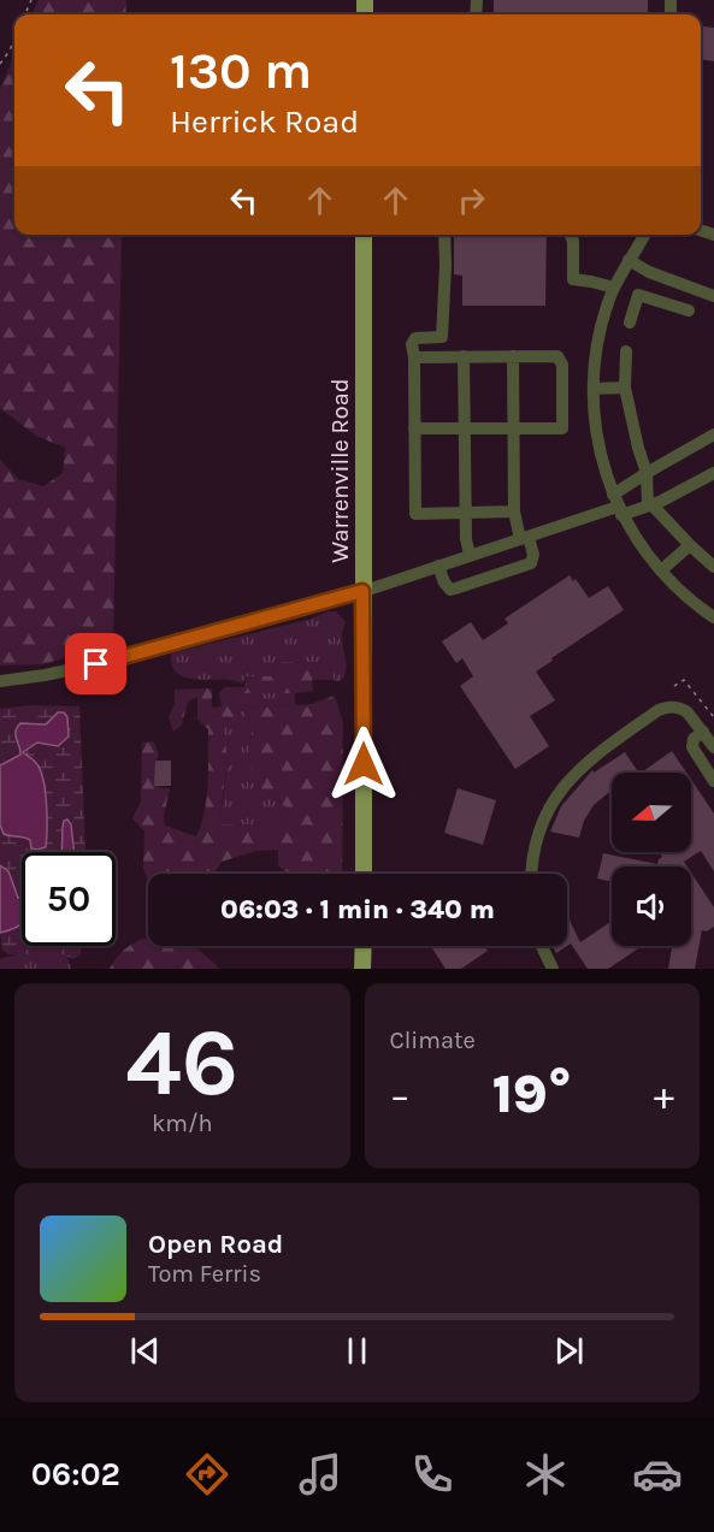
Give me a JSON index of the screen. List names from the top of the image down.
{
  "streets": {
    "main road": ["Warrenville Road"]
  },
  "north": "left",
  "page": {
    "turn": ["130 m", "Herrick Road"],
    "limit": "50",
    "trip": "06:03 · 1 min · 340 m",
    "tile": [
      ["46", "km/h"],
      "Climate"
    ],
    "heat": ["−", "19°", "+"],
    "song": ["Open Road", "Tom Ferris"],
    "tabs": "06:02"
  }
}
